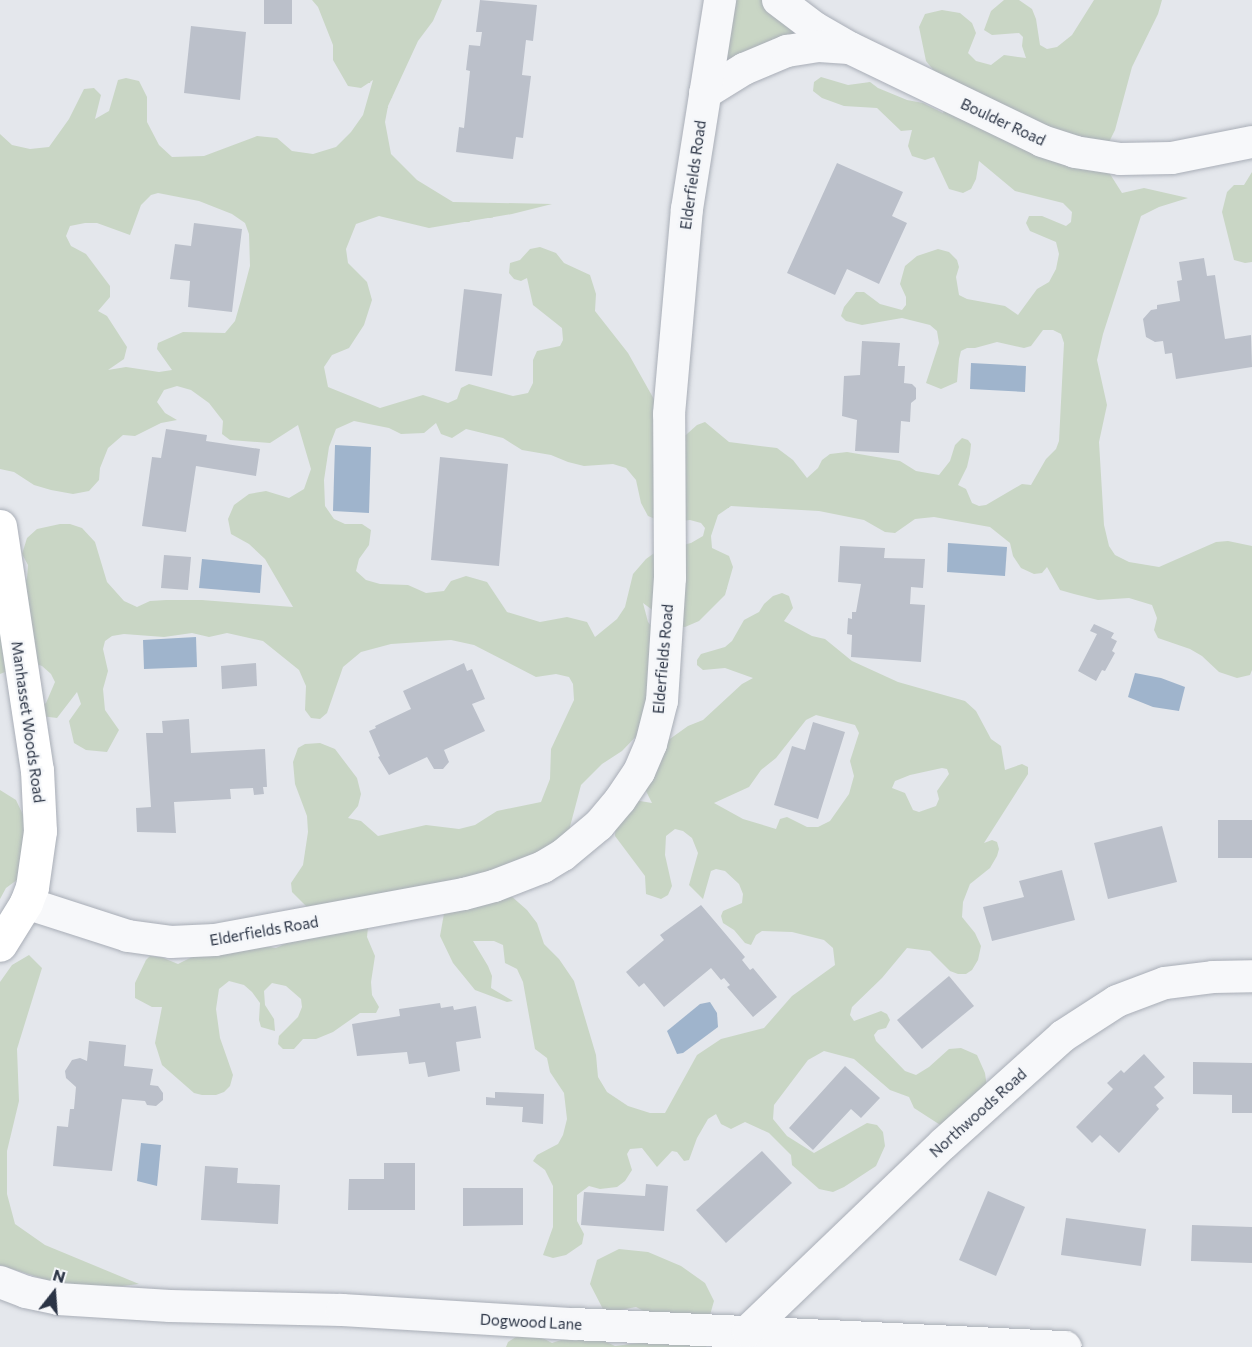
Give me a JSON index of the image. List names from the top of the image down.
{
  "streets": {
    "street": [
      "Boulder Road",
      "Elderfields Road",
      "Manhasset Woods Road",
      "Northwoods Road",
      "Dogwood Lane"
    ]
  },
  "crossings": [
    ["Elderfields Road", "Manhasset Woods Road"],
    ["Northwoods Road", "Dogwood Lane"]
  ],
  "north": "top"
}
